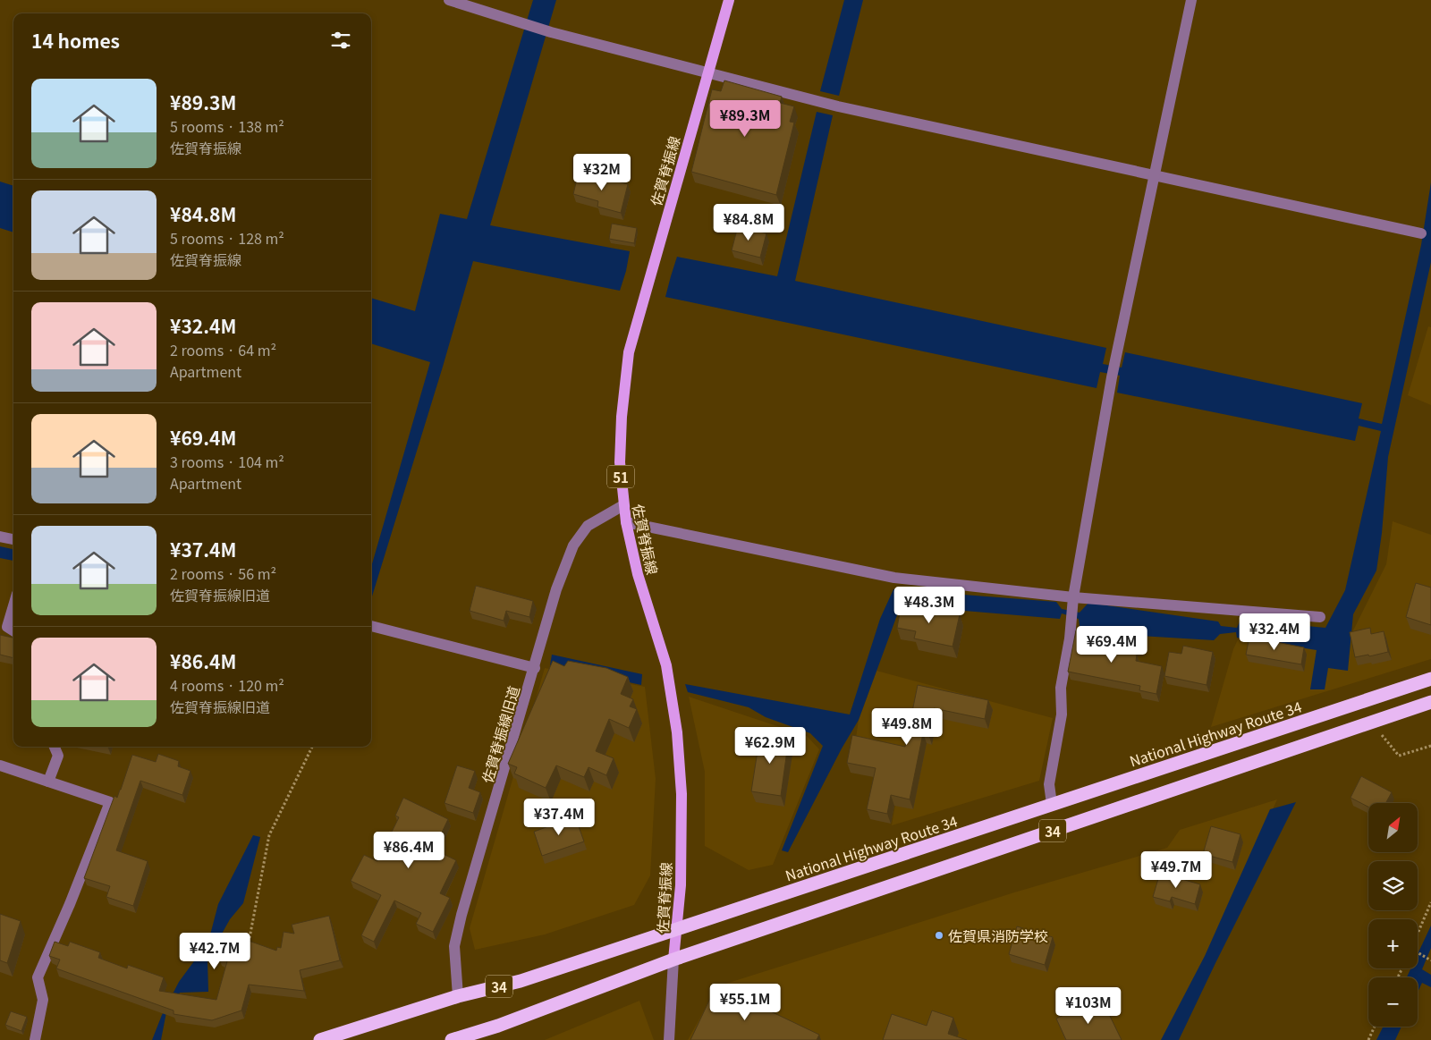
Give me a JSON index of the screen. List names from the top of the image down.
{
  "streets": {
    "highway": ["National Highway Route 34", "34"],
    "main road": ["佐賀脊振線", "51"],
    "street": ["佐賀脊振線旧道"]
  },
  "crossings": [
    ["佐賀脊振線", "National Highway Route 34"],
    ["佐賀脊振線", "佐賀脊振線旧道"],
    ["佐賀脊振線", "34"],
    ["National Highway Route 34", "佐賀脊振線旧道"]
  ],
  "places": ["佐賀県消防学校"],
  "north": "top right",
  "page": {
    "heading": "14 homes",
    "list": [
      {
        "name": "¥89.3M",
        "note": "5 rooms · 138 m² · 佐賀脊振線"
      },
      {
        "name": "¥84.8M",
        "note": "5 rooms · 128 m² · 佐賀脊振線"
      },
      {
        "name": "¥32.4M",
        "note": "2 rooms · 64 m² · Apartment"
      },
      {
        "name": "¥69.4M",
        "note": "3 rooms · 104 m² · Apartment"
      },
      {
        "name": "¥37.4M",
        "note": "2 rooms · 56 m² · 佐賀脊振線旧道"
      },
      {
        "name": "¥86.4M",
        "note": "4 rooms · 120 m² · 佐賀脊振線旧道"
      }
    ],
    "price": [
      "¥89.3M",
      "¥32M",
      "¥84.8M",
      "¥48.3M",
      "¥32.4M",
      "¥69.4M",
      "¥49.8M",
      "¥62.9M",
      "¥37.4M",
      "¥86.4M",
      "¥49.7M",
      "¥42.7M",
      "¥55.1M",
      "¥103M"
    ],
    "map_buttons": ["+", "−"]
  }
}
